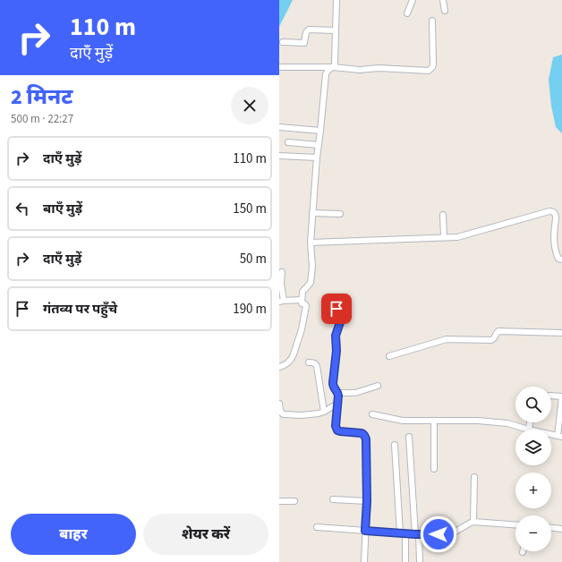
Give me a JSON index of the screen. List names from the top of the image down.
{
  "page": {
    "turn": ["110 m", "दाएँ मुड़ें"],
    "heading": ["2 मिनट", "500 m · 22:27"],
    "list": [
      {
        "name": "दाएँ मुड़ें",
        "value": "110 m"
      },
      {
        "name": "बाएँ मुड़ें",
        "value": "150 m"
      },
      {
        "name": "दाएँ मुड़ें",
        "value": "50 m"
      },
      {
        "name": "गंतव्य पर पहुँचे",
        "value": "190 m"
      }
    ],
    "map_buttons": ["+", "−"],
    "buttons": ["बाहर", "शेयर करें"]
  }
}
